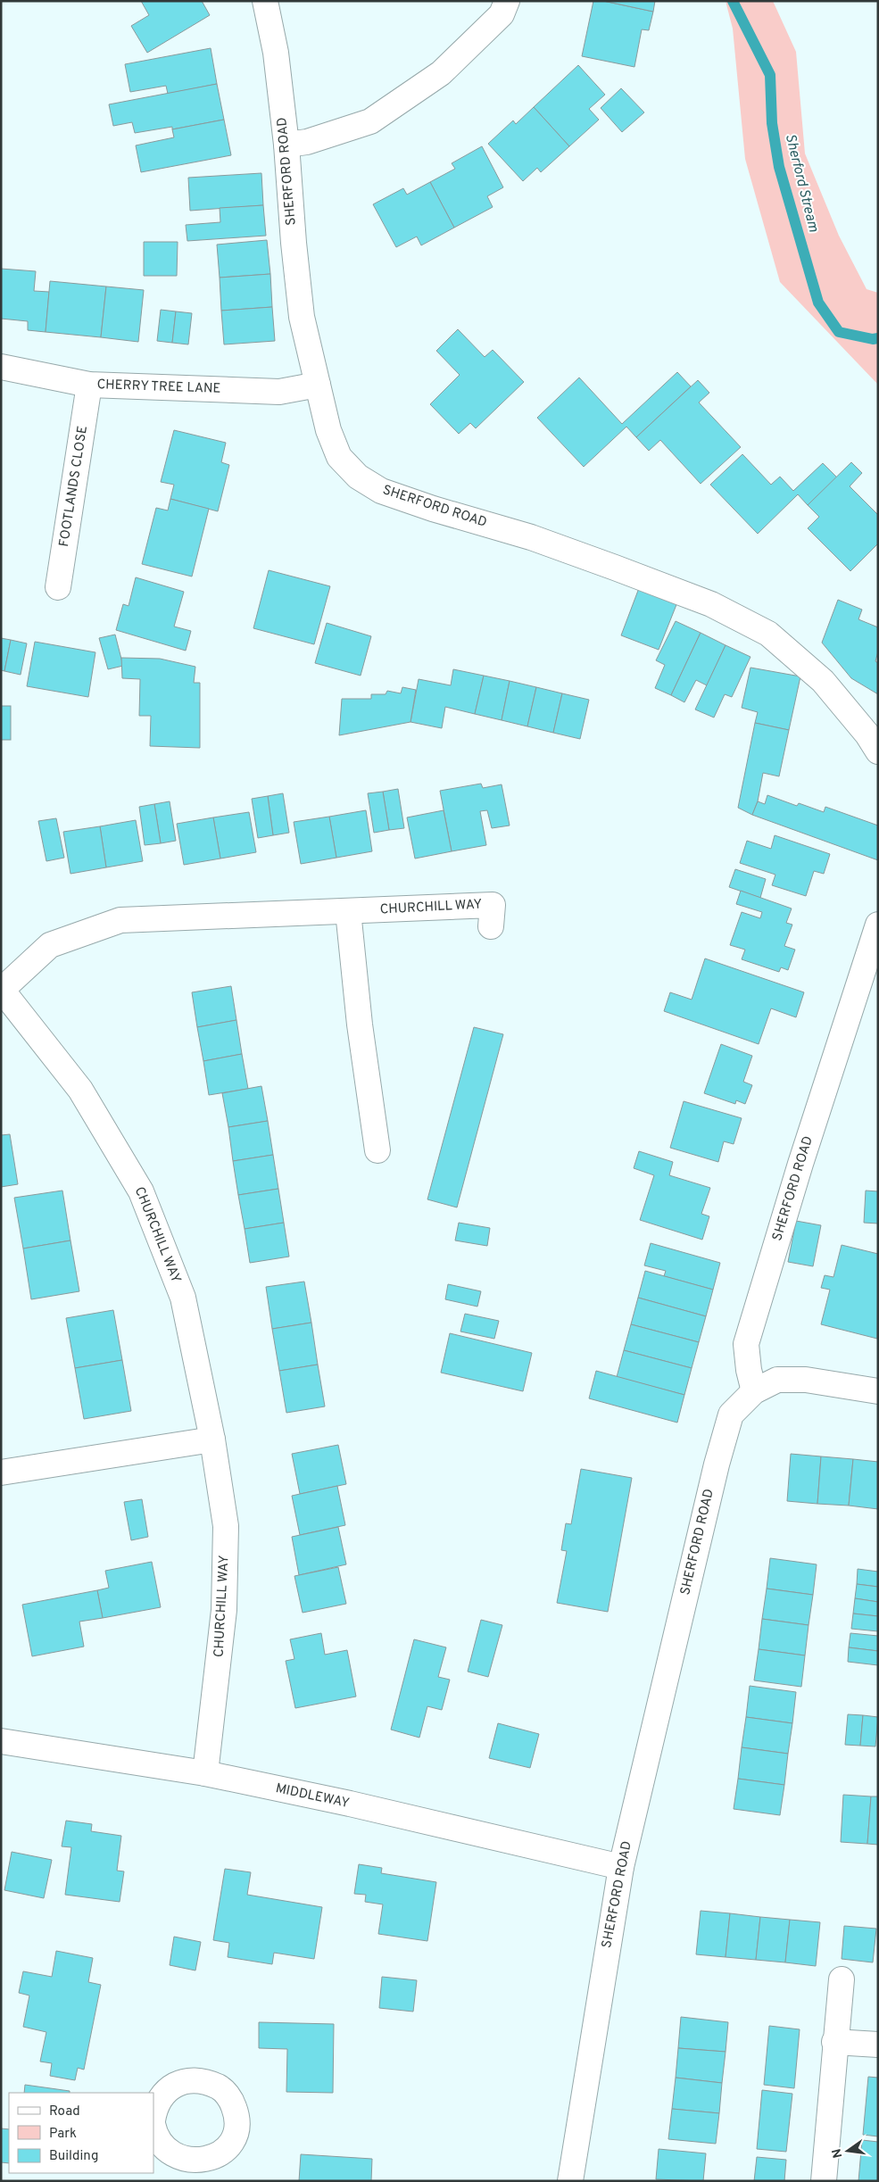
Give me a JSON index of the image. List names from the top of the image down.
{
  "streets": {
    "street": [
      "SHERFORD ROAD",
      "CHERRY TREE LANE",
      "FOOTLANDS CLOSE",
      "CHURCHILL WAY",
      "MIDDLEWAY"
    ]
  },
  "crossings": [
    ["SHERFORD ROAD", "CHERRY TREE LANE"],
    ["SHERFORD ROAD", "MIDDLEWAY"],
    ["CHERRY TREE LANE", "FOOTLANDS CLOSE"],
    ["CHURCHILL WAY", "MIDDLEWAY"]
  ],
  "water": ["Sherford Stream"],
  "legend": ["Road", "Park", "Building"],
  "north": "left"
}
